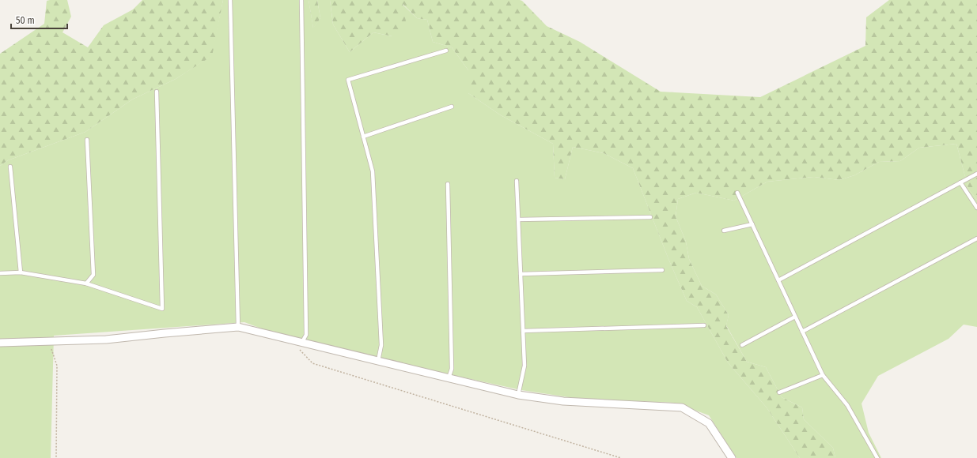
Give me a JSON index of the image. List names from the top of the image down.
{
  "scale_bar": "50 m"
}
